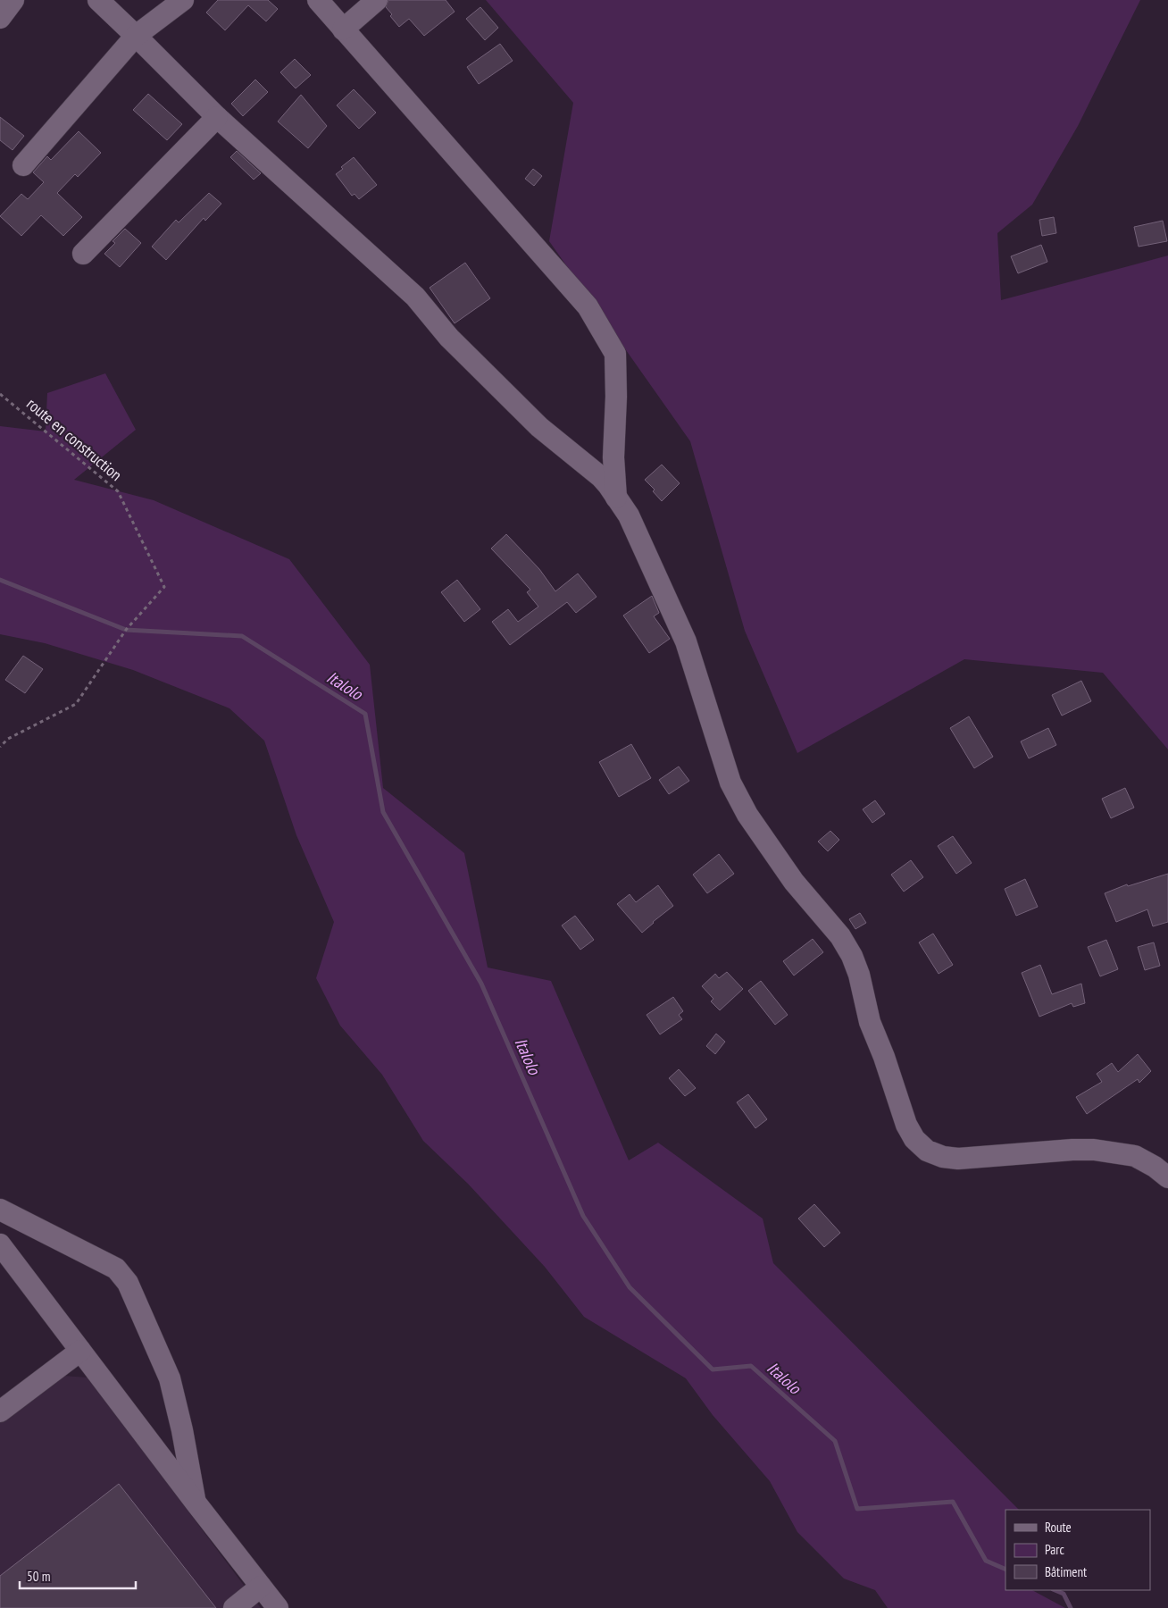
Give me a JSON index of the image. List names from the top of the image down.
{
  "streets": {
    "path": ["route en construction"]
  },
  "water": ["Italolo"],
  "legend": ["Route", "Parc", "Bâtiment"],
  "scale_bar": "50 m"
}
